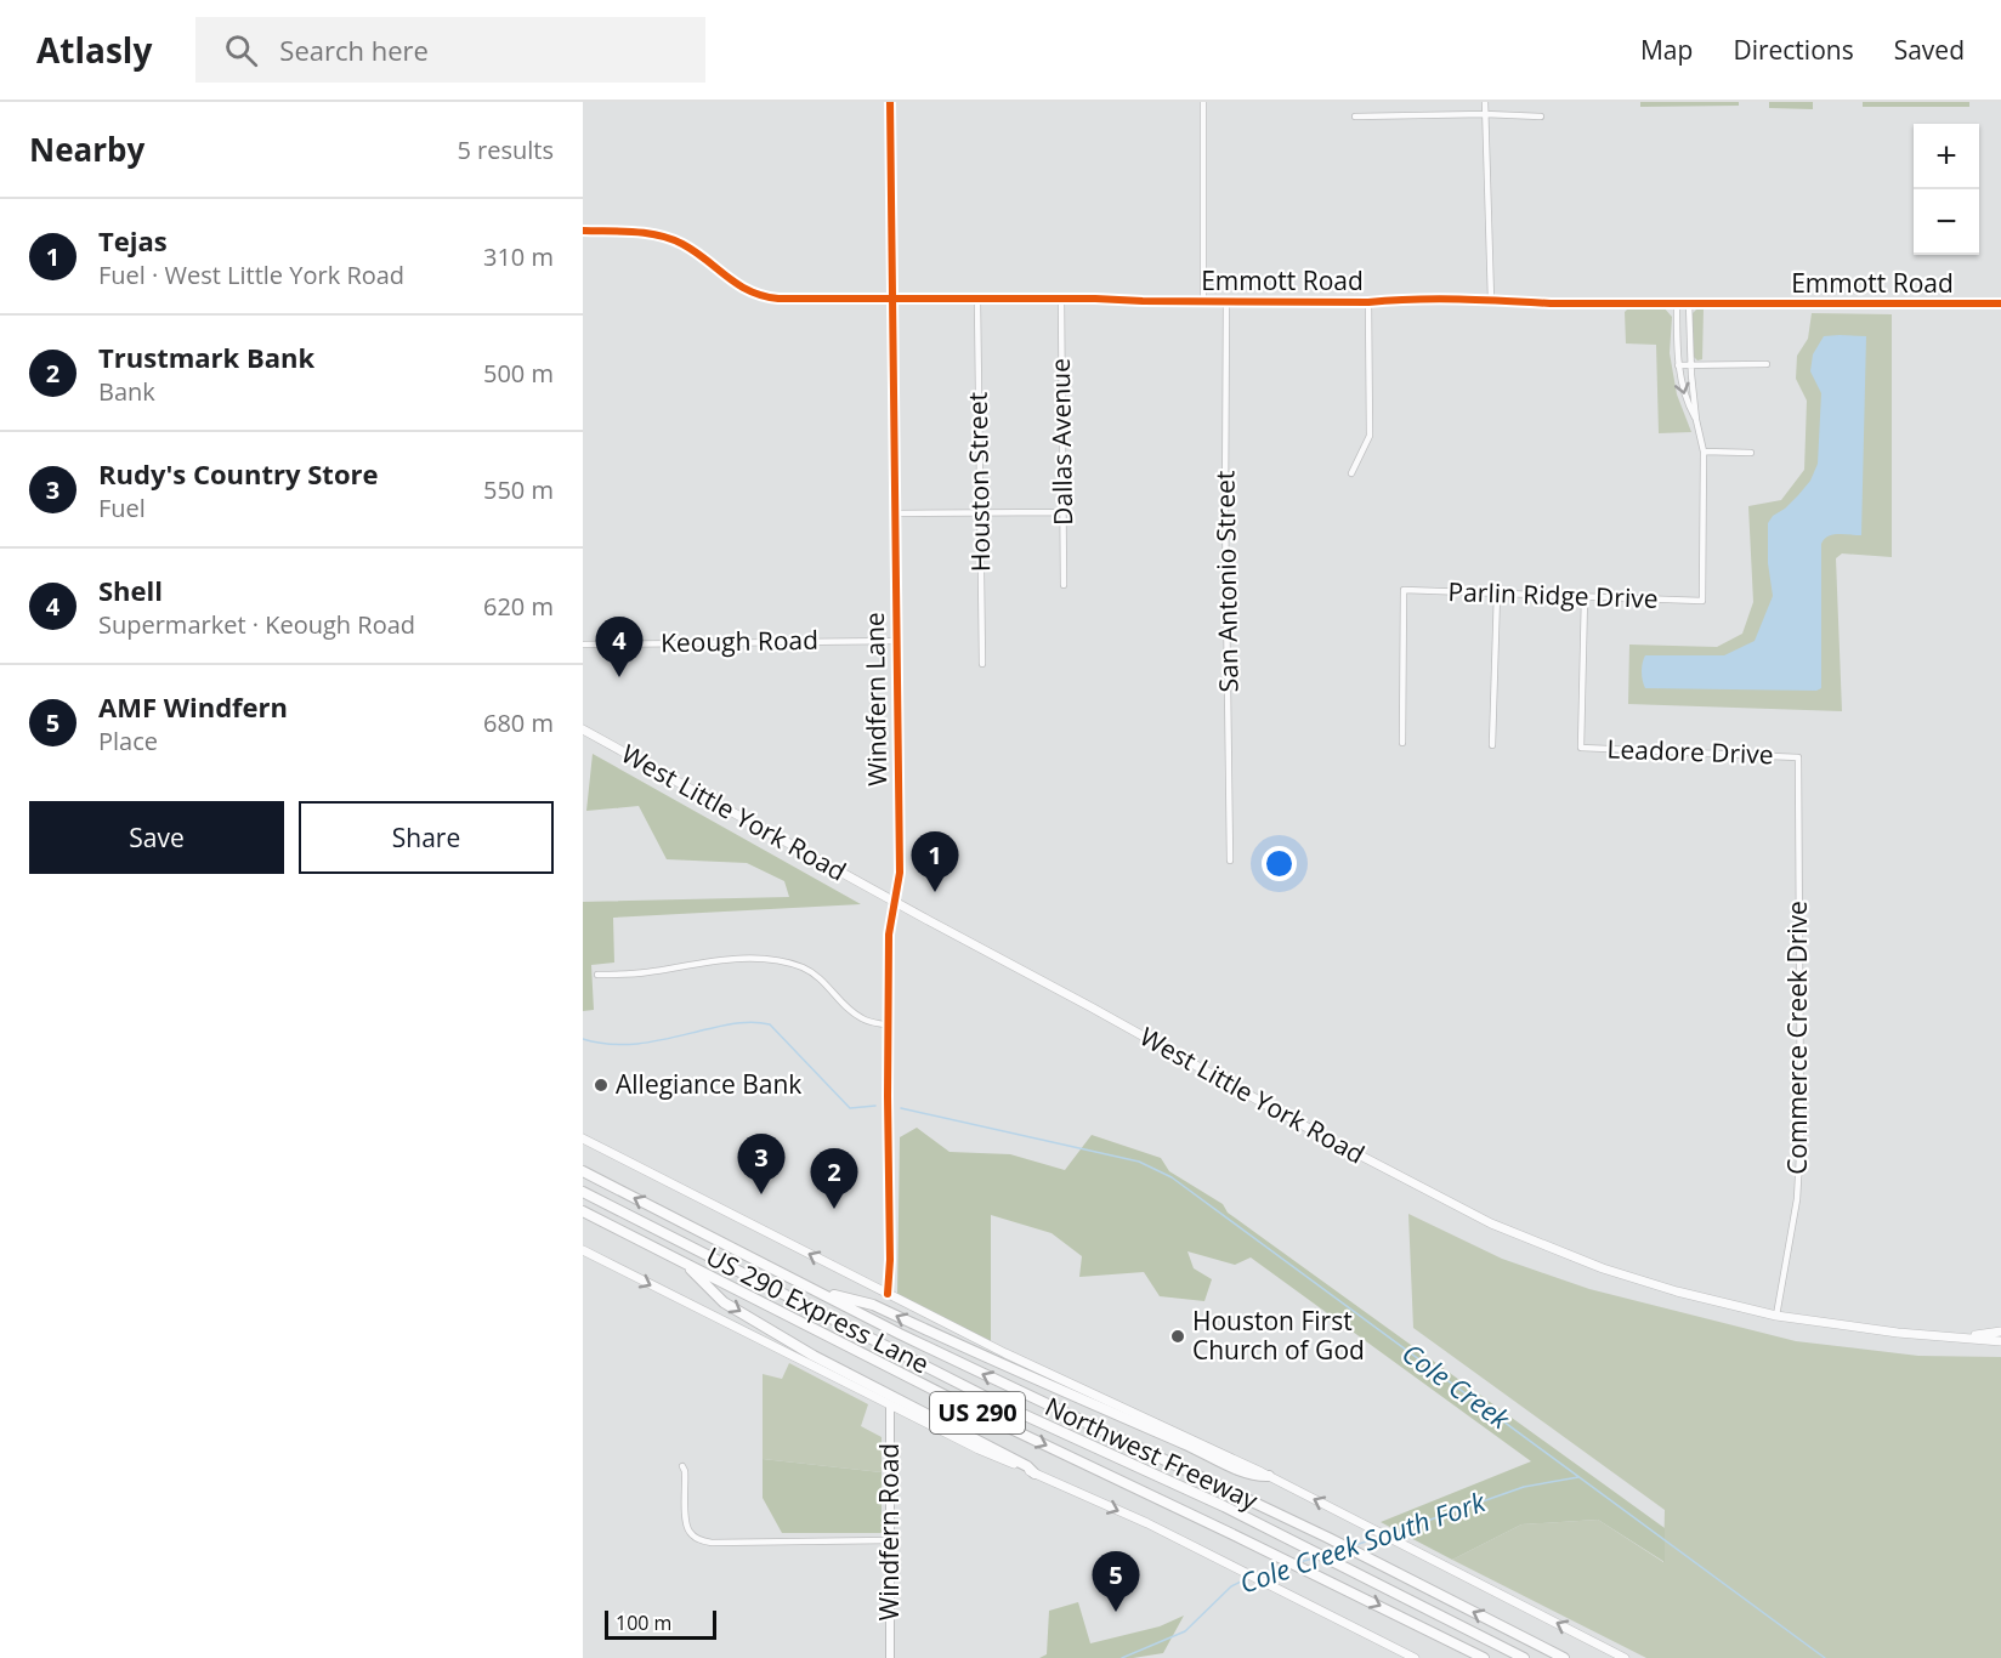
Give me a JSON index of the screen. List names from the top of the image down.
{
  "streets": {
    "highway": ["US 290 Express Lane", "US 290", "Northwest Freeway"],
    "main road": ["West Little York Road"],
    "street": [
      "Emmott Road",
      "Dallas Avenue",
      "Houston Street",
      "San Antonio Street",
      "Parlin Ridge Drive",
      "Keough Road",
      "Windfern Lane",
      "Leadore Drive",
      "Commerce Creek Drive",
      "Windfern Road"
    ]
  },
  "crossings": [
    ["Emmott Road", "Dallas Avenue"],
    ["Emmott Road", "Houston Street"],
    ["Emmott Road", "San Antonio Street"],
    ["Emmott Road", "Windfern Lane"],
    ["Parlin Ridge Drive", "Leadore Drive"],
    ["Keough Road", "Windfern Lane"],
    ["Windfern Lane", "West Little York Road"],
    ["Leadore Drive", "Commerce Creek Drive"],
    ["West Little York Road", "Commerce Creek Drive"]
  ],
  "water": ["Cole Creek", "Cole Creek South Fork"],
  "places": ["Allegiance Bank", "Houston First Church of God"],
  "scale_bar": "100 m",
  "page": {
    "header": "Atlasly",
    "search": "Search here",
    "nav": ["Map", "Directions", "Saved"],
    "heading": ["Nearby", "5 results"],
    "map_buttons": ["+", "−"],
    "list": [
      {
        "mark": "1",
        "name": "Tejas",
        "note": "Fuel · West Little York Road",
        "value": "310 m"
      },
      {
        "mark": "2",
        "name": "Trustmark Bank",
        "note": "Bank",
        "value": "500 m"
      },
      {
        "mark": "3",
        "name": "Rudy's Country Store",
        "note": "Fuel",
        "value": "550 m"
      },
      {
        "mark": "4",
        "name": "Shell",
        "note": "Supermarket · Keough Road",
        "value": "620 m"
      },
      {
        "mark": "5",
        "name": "AMF Windfern",
        "note": "Place",
        "value": "680 m"
      }
    ],
    "pins": [
      "4",
      "1",
      "3",
      "2",
      "5"
    ],
    "buttons": ["Save", "Share"],
    "scale": "100 m"
  }
}
